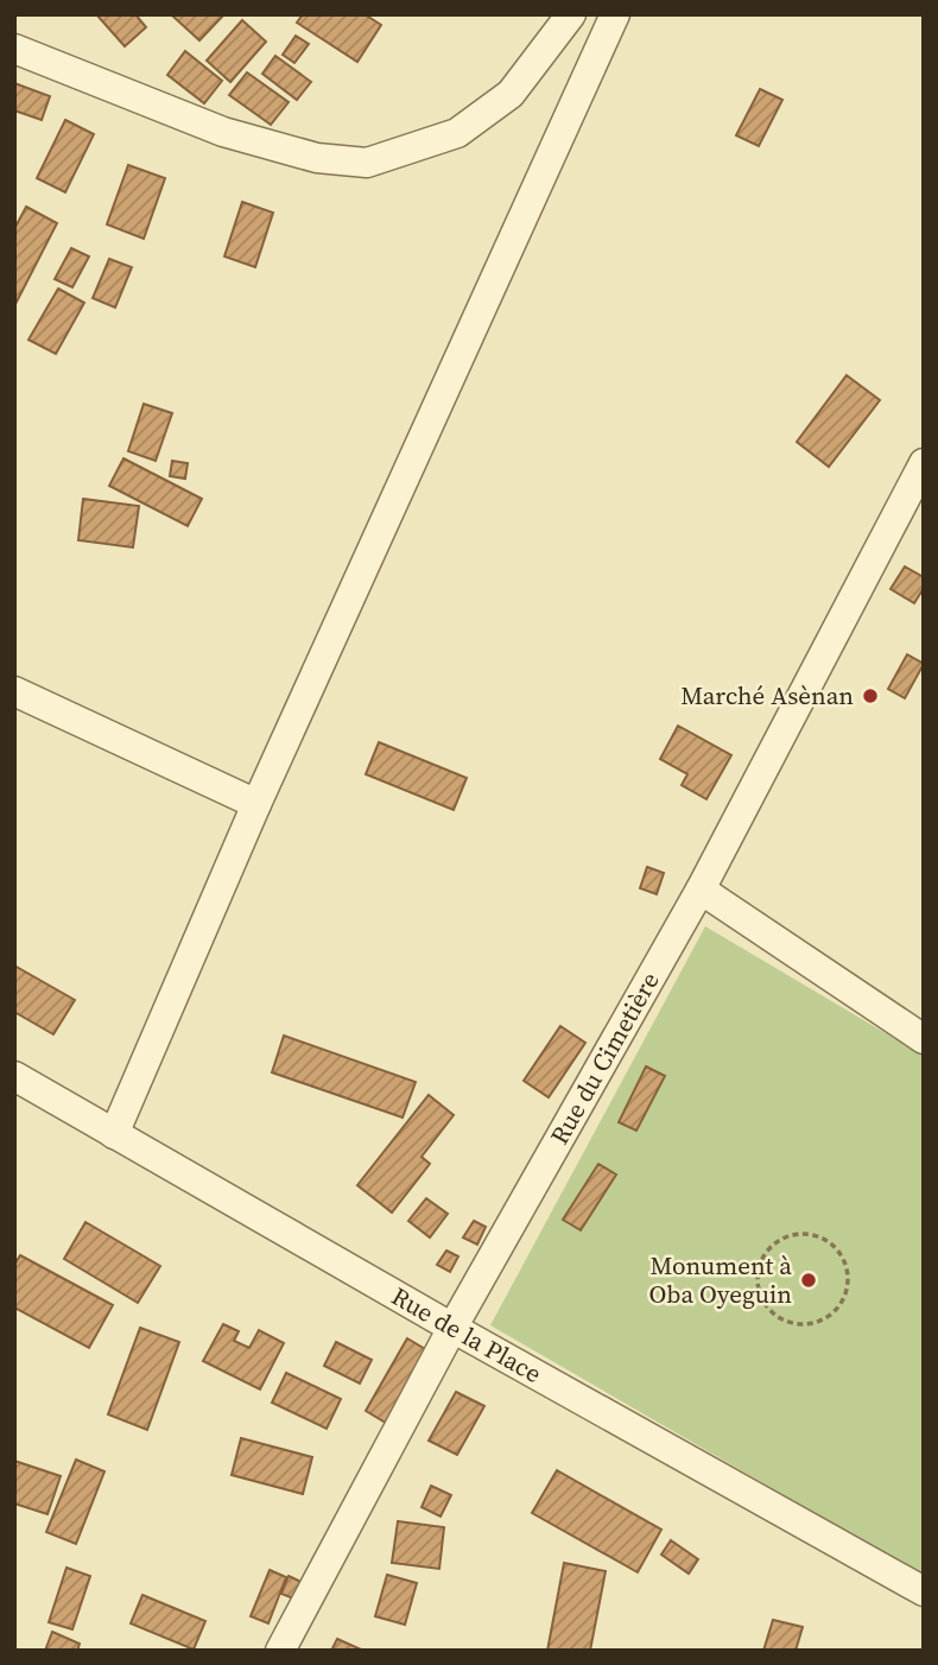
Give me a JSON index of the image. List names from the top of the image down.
{
  "streets": {
    "street": ["Rue du Cimetière", "Rue de la Place"]
  },
  "crossings": [
    ["Rue du Cimetière", "Rue de la Place"]
  ],
  "places": ["Marché Asènan", "Monument à Oba Oyeguin"]
}
